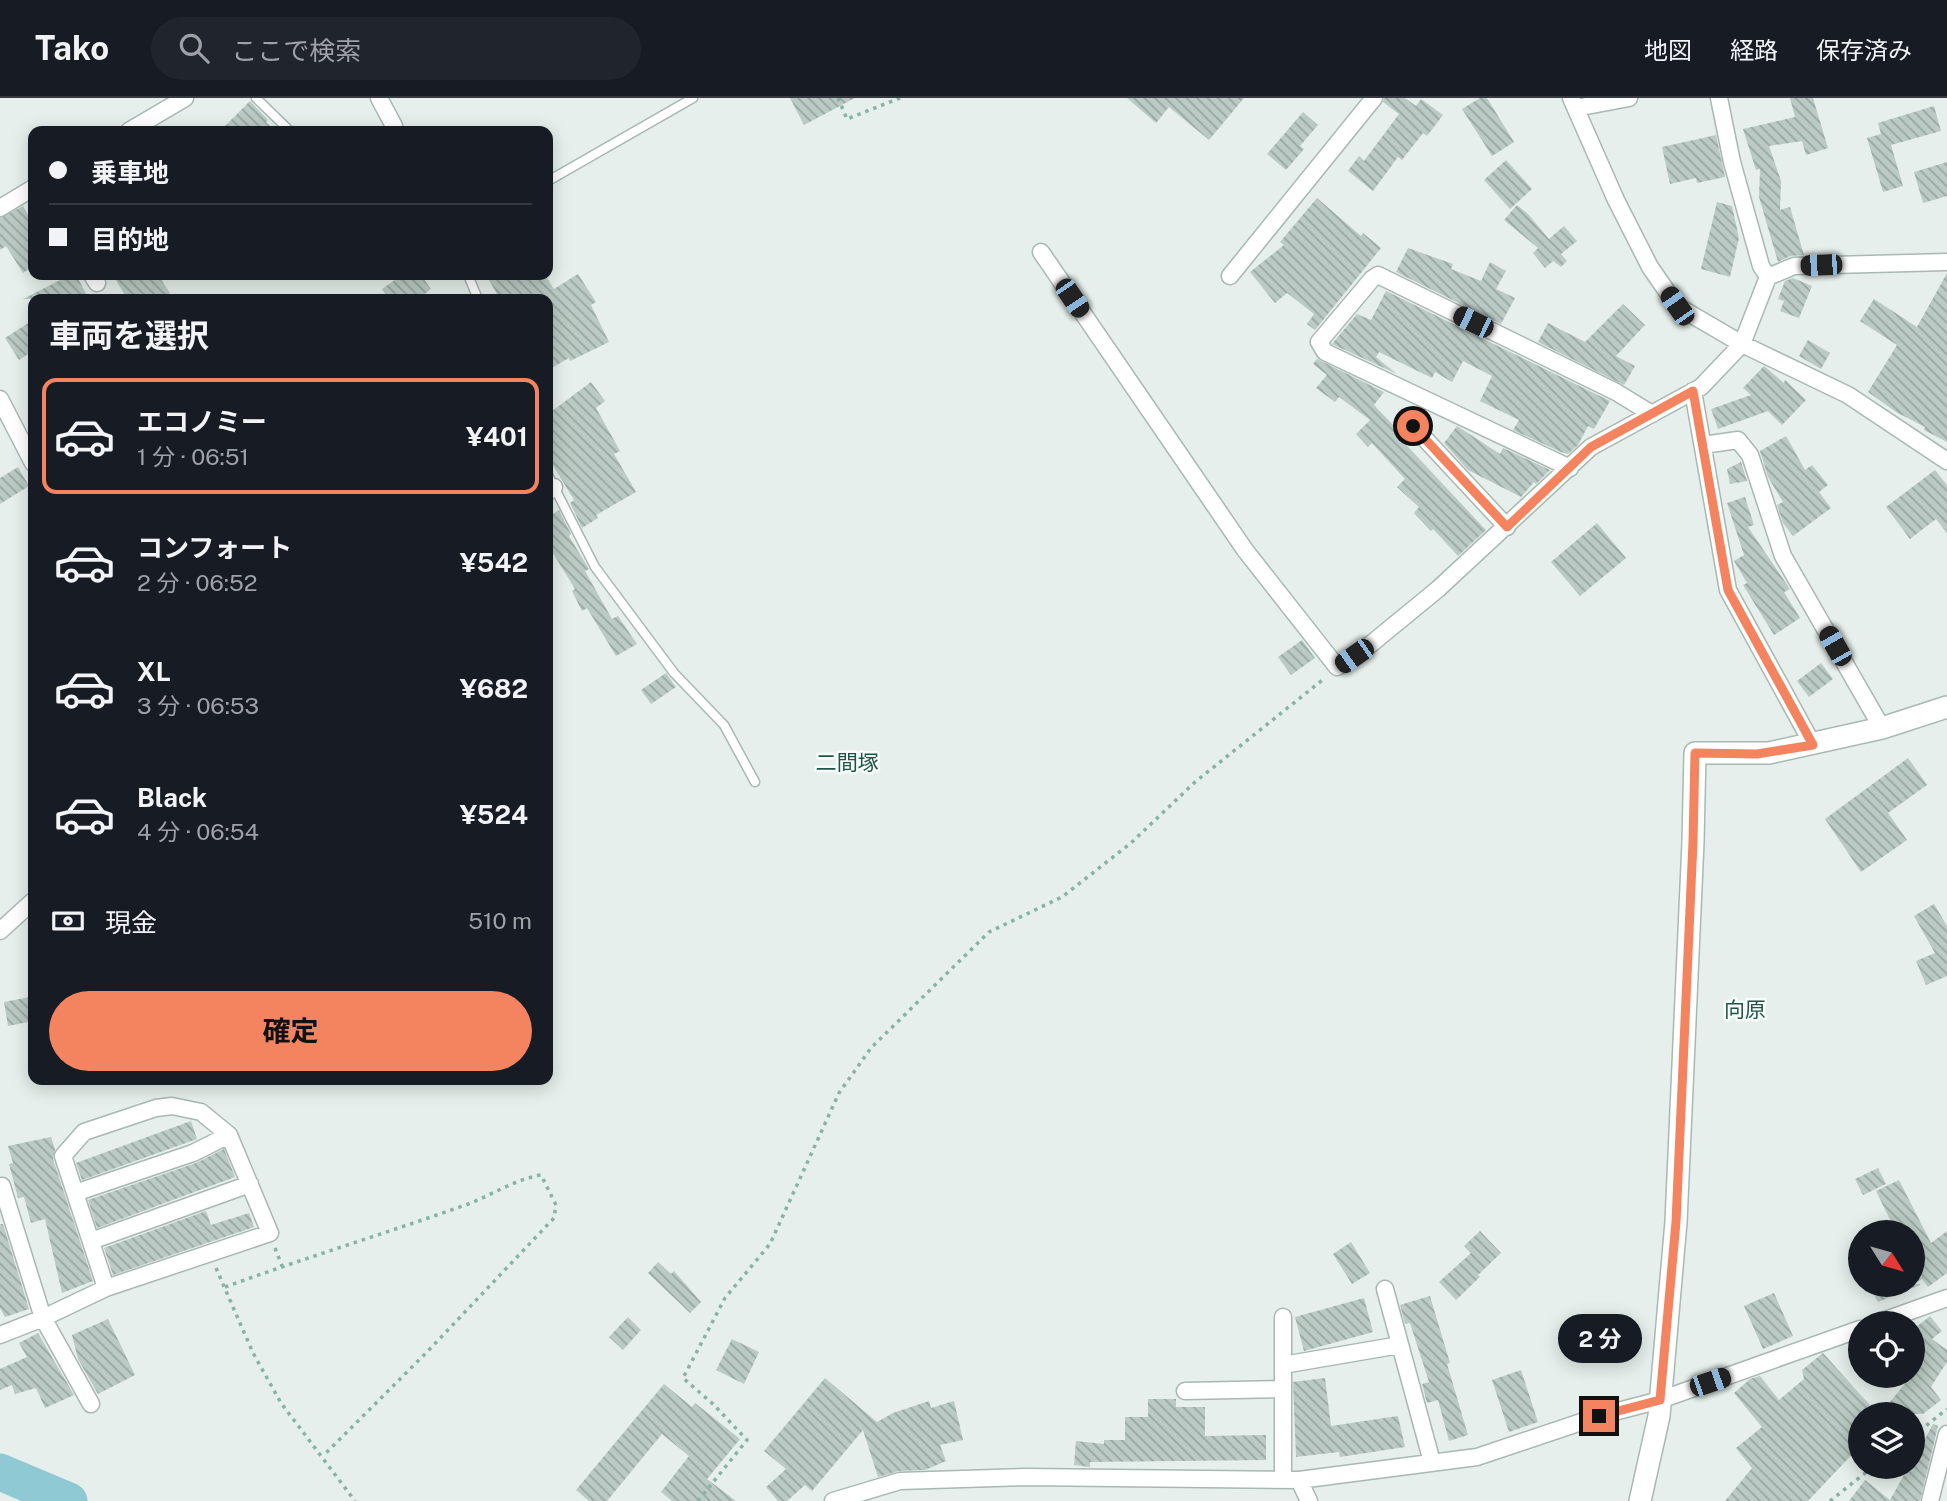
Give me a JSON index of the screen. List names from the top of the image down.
{
  "districts": ["二間塚", "向原"],
  "north": "bottom right",
  "page": {
    "header": "Tako",
    "search": "ここで検索",
    "nav": ["地図", "経路", "保存済み"],
    "banner": ["乗車地", "目的地"],
    "heading": "車両を選択",
    "list": [
      {
        "name": "エコノミー",
        "note": "1 分 · 06:51",
        "value": "¥401"
      },
      {
        "name": "コンフォート",
        "note": "2 分 · 06:52",
        "value": "¥542"
      },
      {
        "name": "XL",
        "note": "3 分 · 06:53",
        "value": "¥682"
      },
      {
        "name": "Black",
        "note": "4 分 · 06:54",
        "value": "¥524"
      }
    ],
    "pay": ["現金", "510 m"],
    "buttons": "確定",
    "bubble": "2 分"
  }
}
